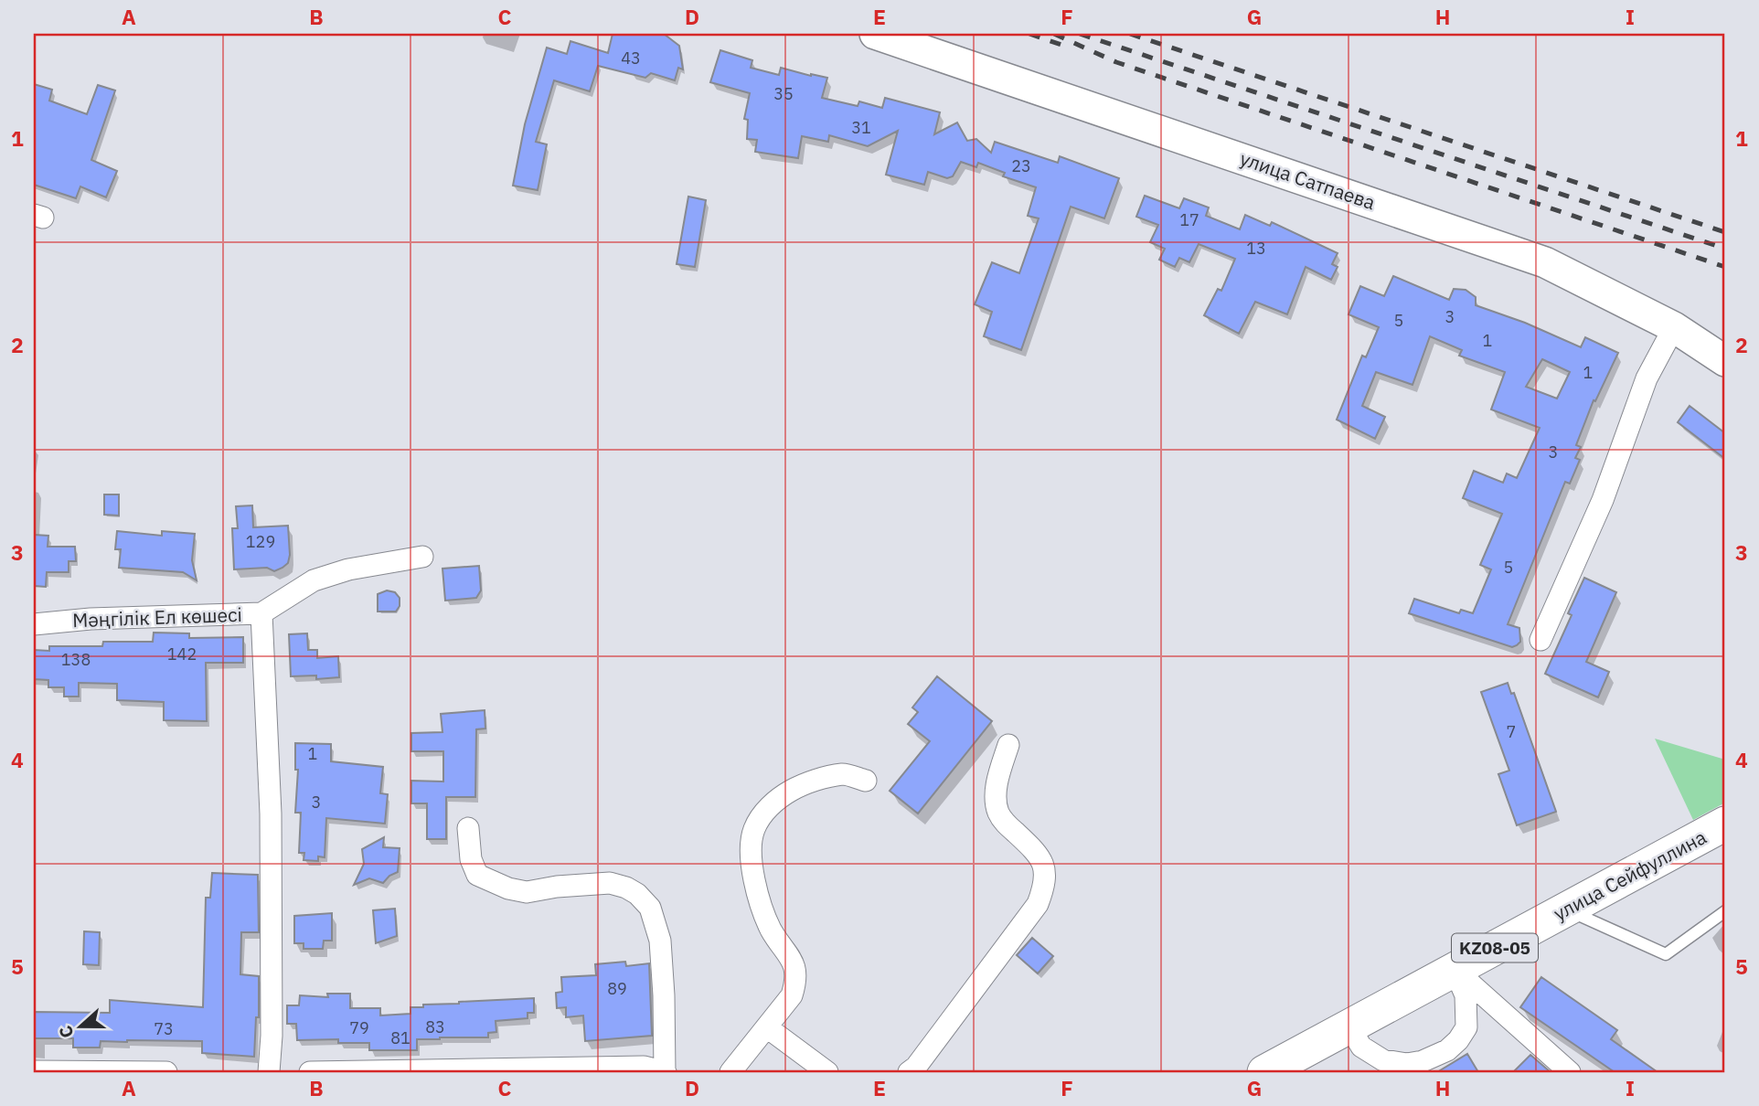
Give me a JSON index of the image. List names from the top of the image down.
{
  "streets": {
    "main road": ["улица Сейфуллина", "KZ08-05"],
    "street": ["улица Сатпаева", "Мәңгілік Ел көшесі"]
  },
  "house_numbers": [
    "43",
    "35",
    "31",
    "23",
    "17",
    "13",
    "3",
    "5",
    "1",
    "1",
    "3",
    "129",
    "5",
    "142",
    "138",
    "7",
    "1",
    "3",
    "89",
    "83",
    "79",
    "73",
    "81"
  ],
  "north": "left",
  "grid": {
    "columns": [
      "A",
      "B",
      "C",
      "D",
      "E",
      "F",
      "G",
      "H",
      "I"
    ],
    "rows": [
      "1",
      "2",
      "3",
      "4",
      "5"
    ]
  }
}
